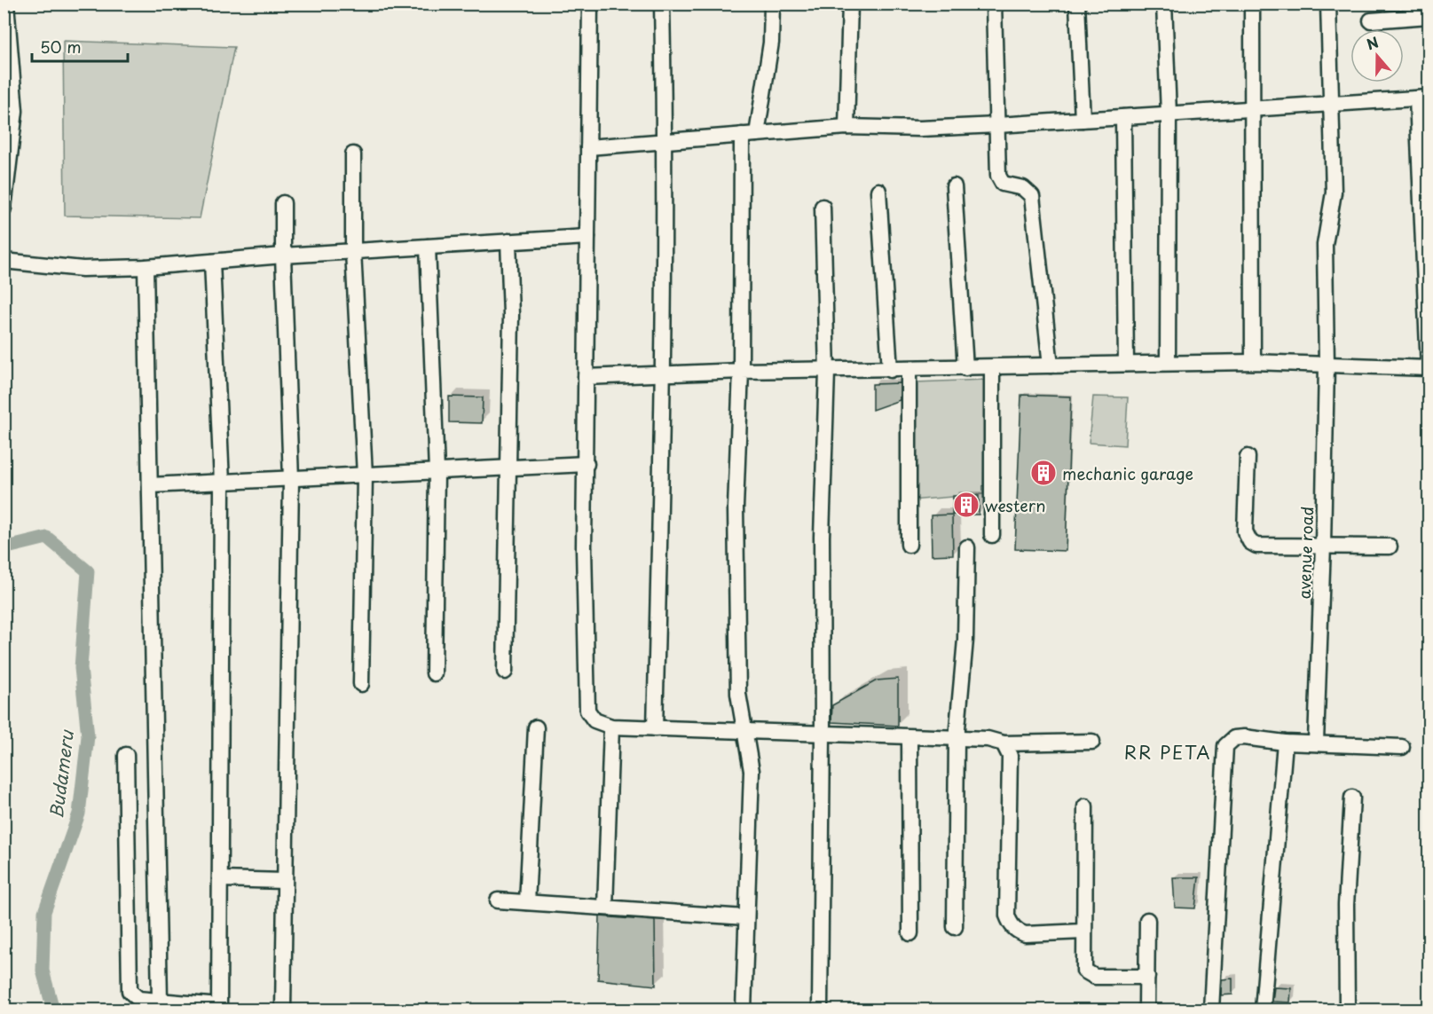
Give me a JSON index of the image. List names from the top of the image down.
{
  "streets": {
    "street": ["avenue road"]
  },
  "districts": ["RR PETA"],
  "water": ["Budameru"],
  "places": {
    "building": ["mechanic garage", "western"]
  },
  "scale_bar": "50 m",
  "north": "top"
}
